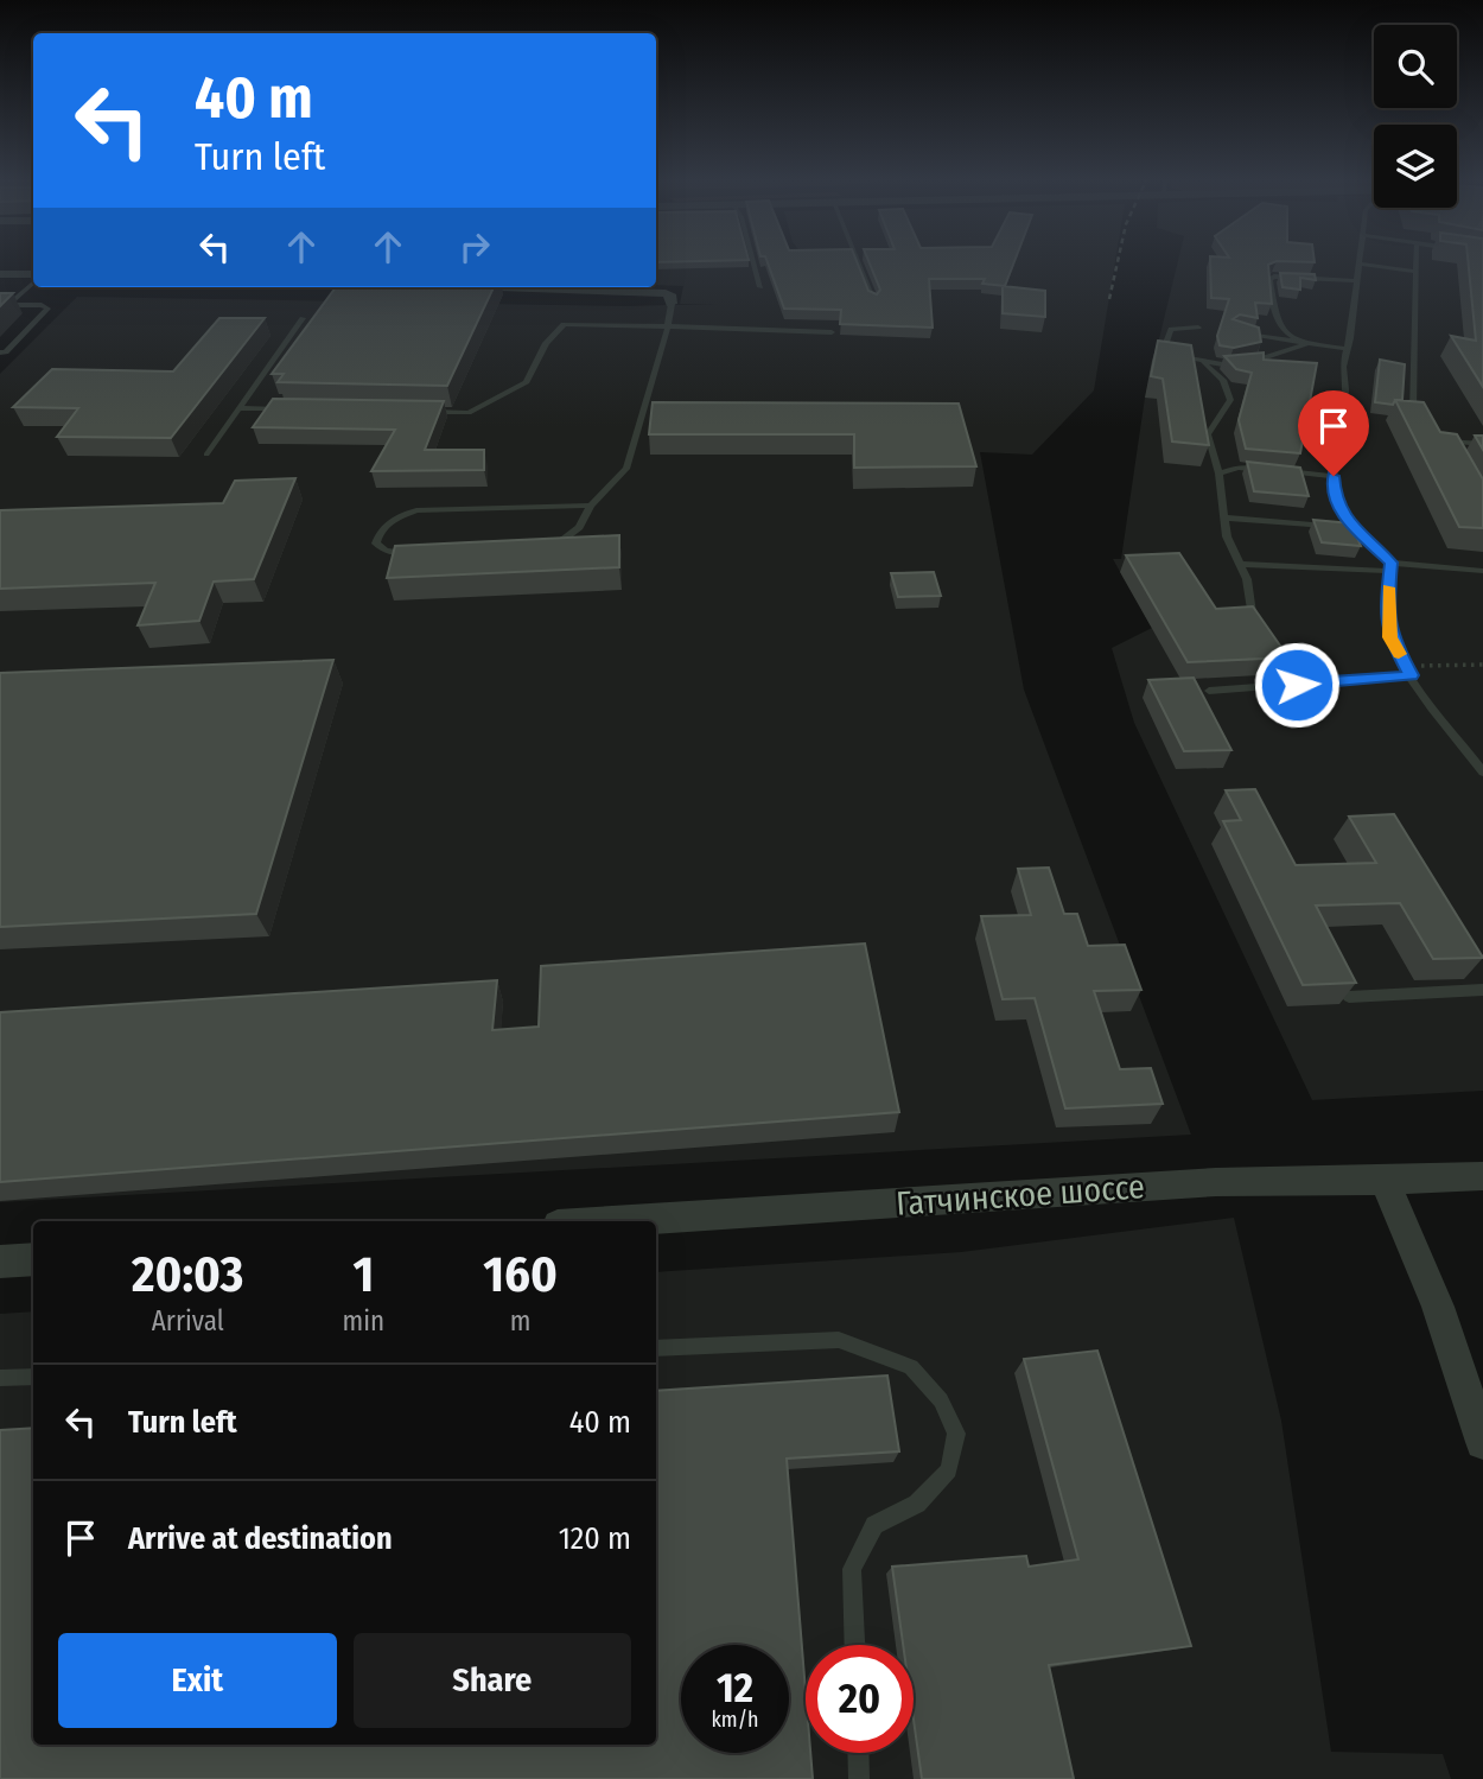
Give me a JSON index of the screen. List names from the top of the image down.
{
  "streets": {
    "street": ["Гатчинское шоссе"]
  },
  "page": {
    "turn": ["40 m", "Turn left"],
    "eta": [
      "20:03",
      "Arrival",
      "1",
      "min",
      "160",
      "m"
    ],
    "list": [
      {
        "name": "Turn left",
        "value": "40 m"
      },
      {
        "name": "Arrive at destination",
        "value": "120 m"
      }
    ],
    "buttons": ["Exit", "Share"],
    "speed": "12 km/h",
    "limit": "20"
  }
}
